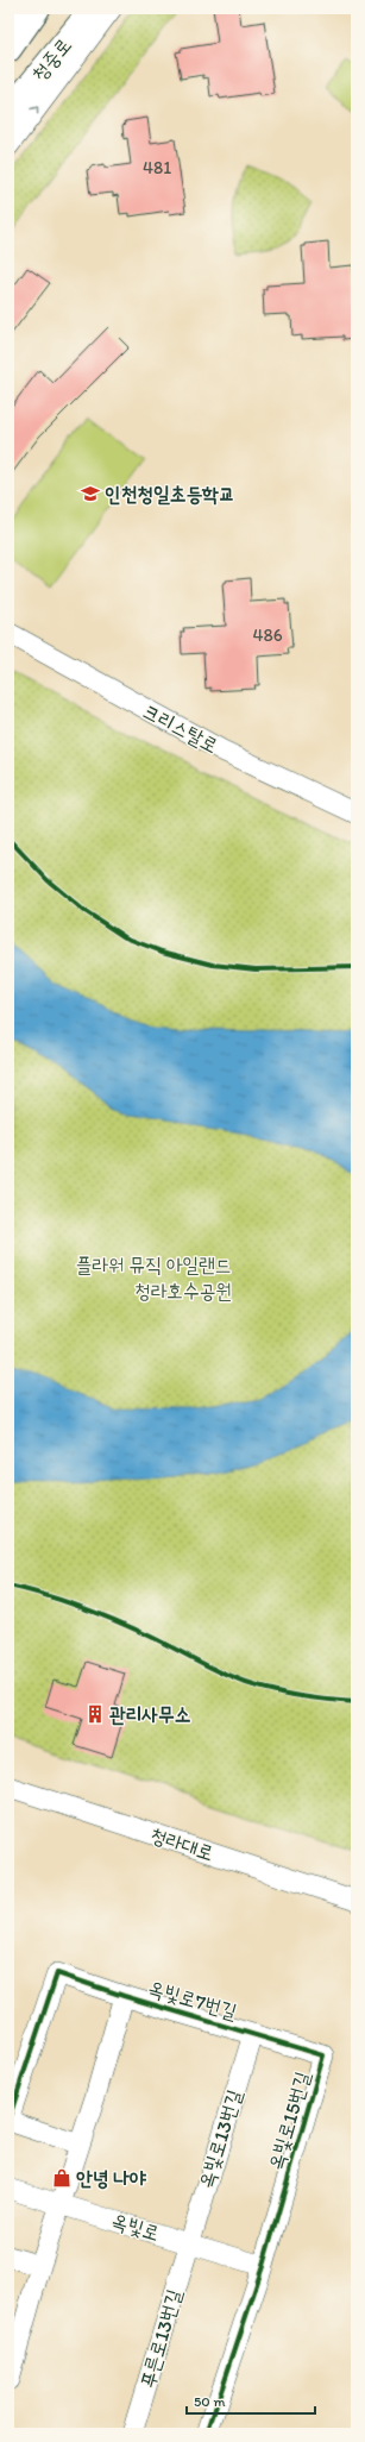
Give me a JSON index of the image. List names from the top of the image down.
{
  "streets": {
    "main road": ["청중로"],
    "street": [
      "크리스탈로",
      "청라대로",
      "옥빛로7번길",
      "옥빛로15번길",
      "옥빛로13번길",
      "옥빛로",
      "푸른로13번길"
    ]
  },
  "crossings": [
    ["옥빛로7번길", "옥빛로15번길"],
    ["옥빛로7번길", "옥빛로13번길"],
    ["옥빛로7번길", "옥빛로"],
    ["옥빛로15번길", "옥빛로13번길"],
    ["옥빛로15번길", "옥빛로"],
    ["옥빛로13번길", "옥빛로"],
    ["옥빛로13번길", "푸른로13번길"],
    ["옥빛로", "푸른로13번길"]
  ],
  "parks": ["플라워 뮤직 아일랜드", "청라호수공원"],
  "places": {
    "school or university": ["인천청일초등학교"],
    "building": ["관리사무소"],
    "shop": ["안녕 나야"]
  },
  "house_numbers": ["481", "486"],
  "scale_bar": "50 m"
}
